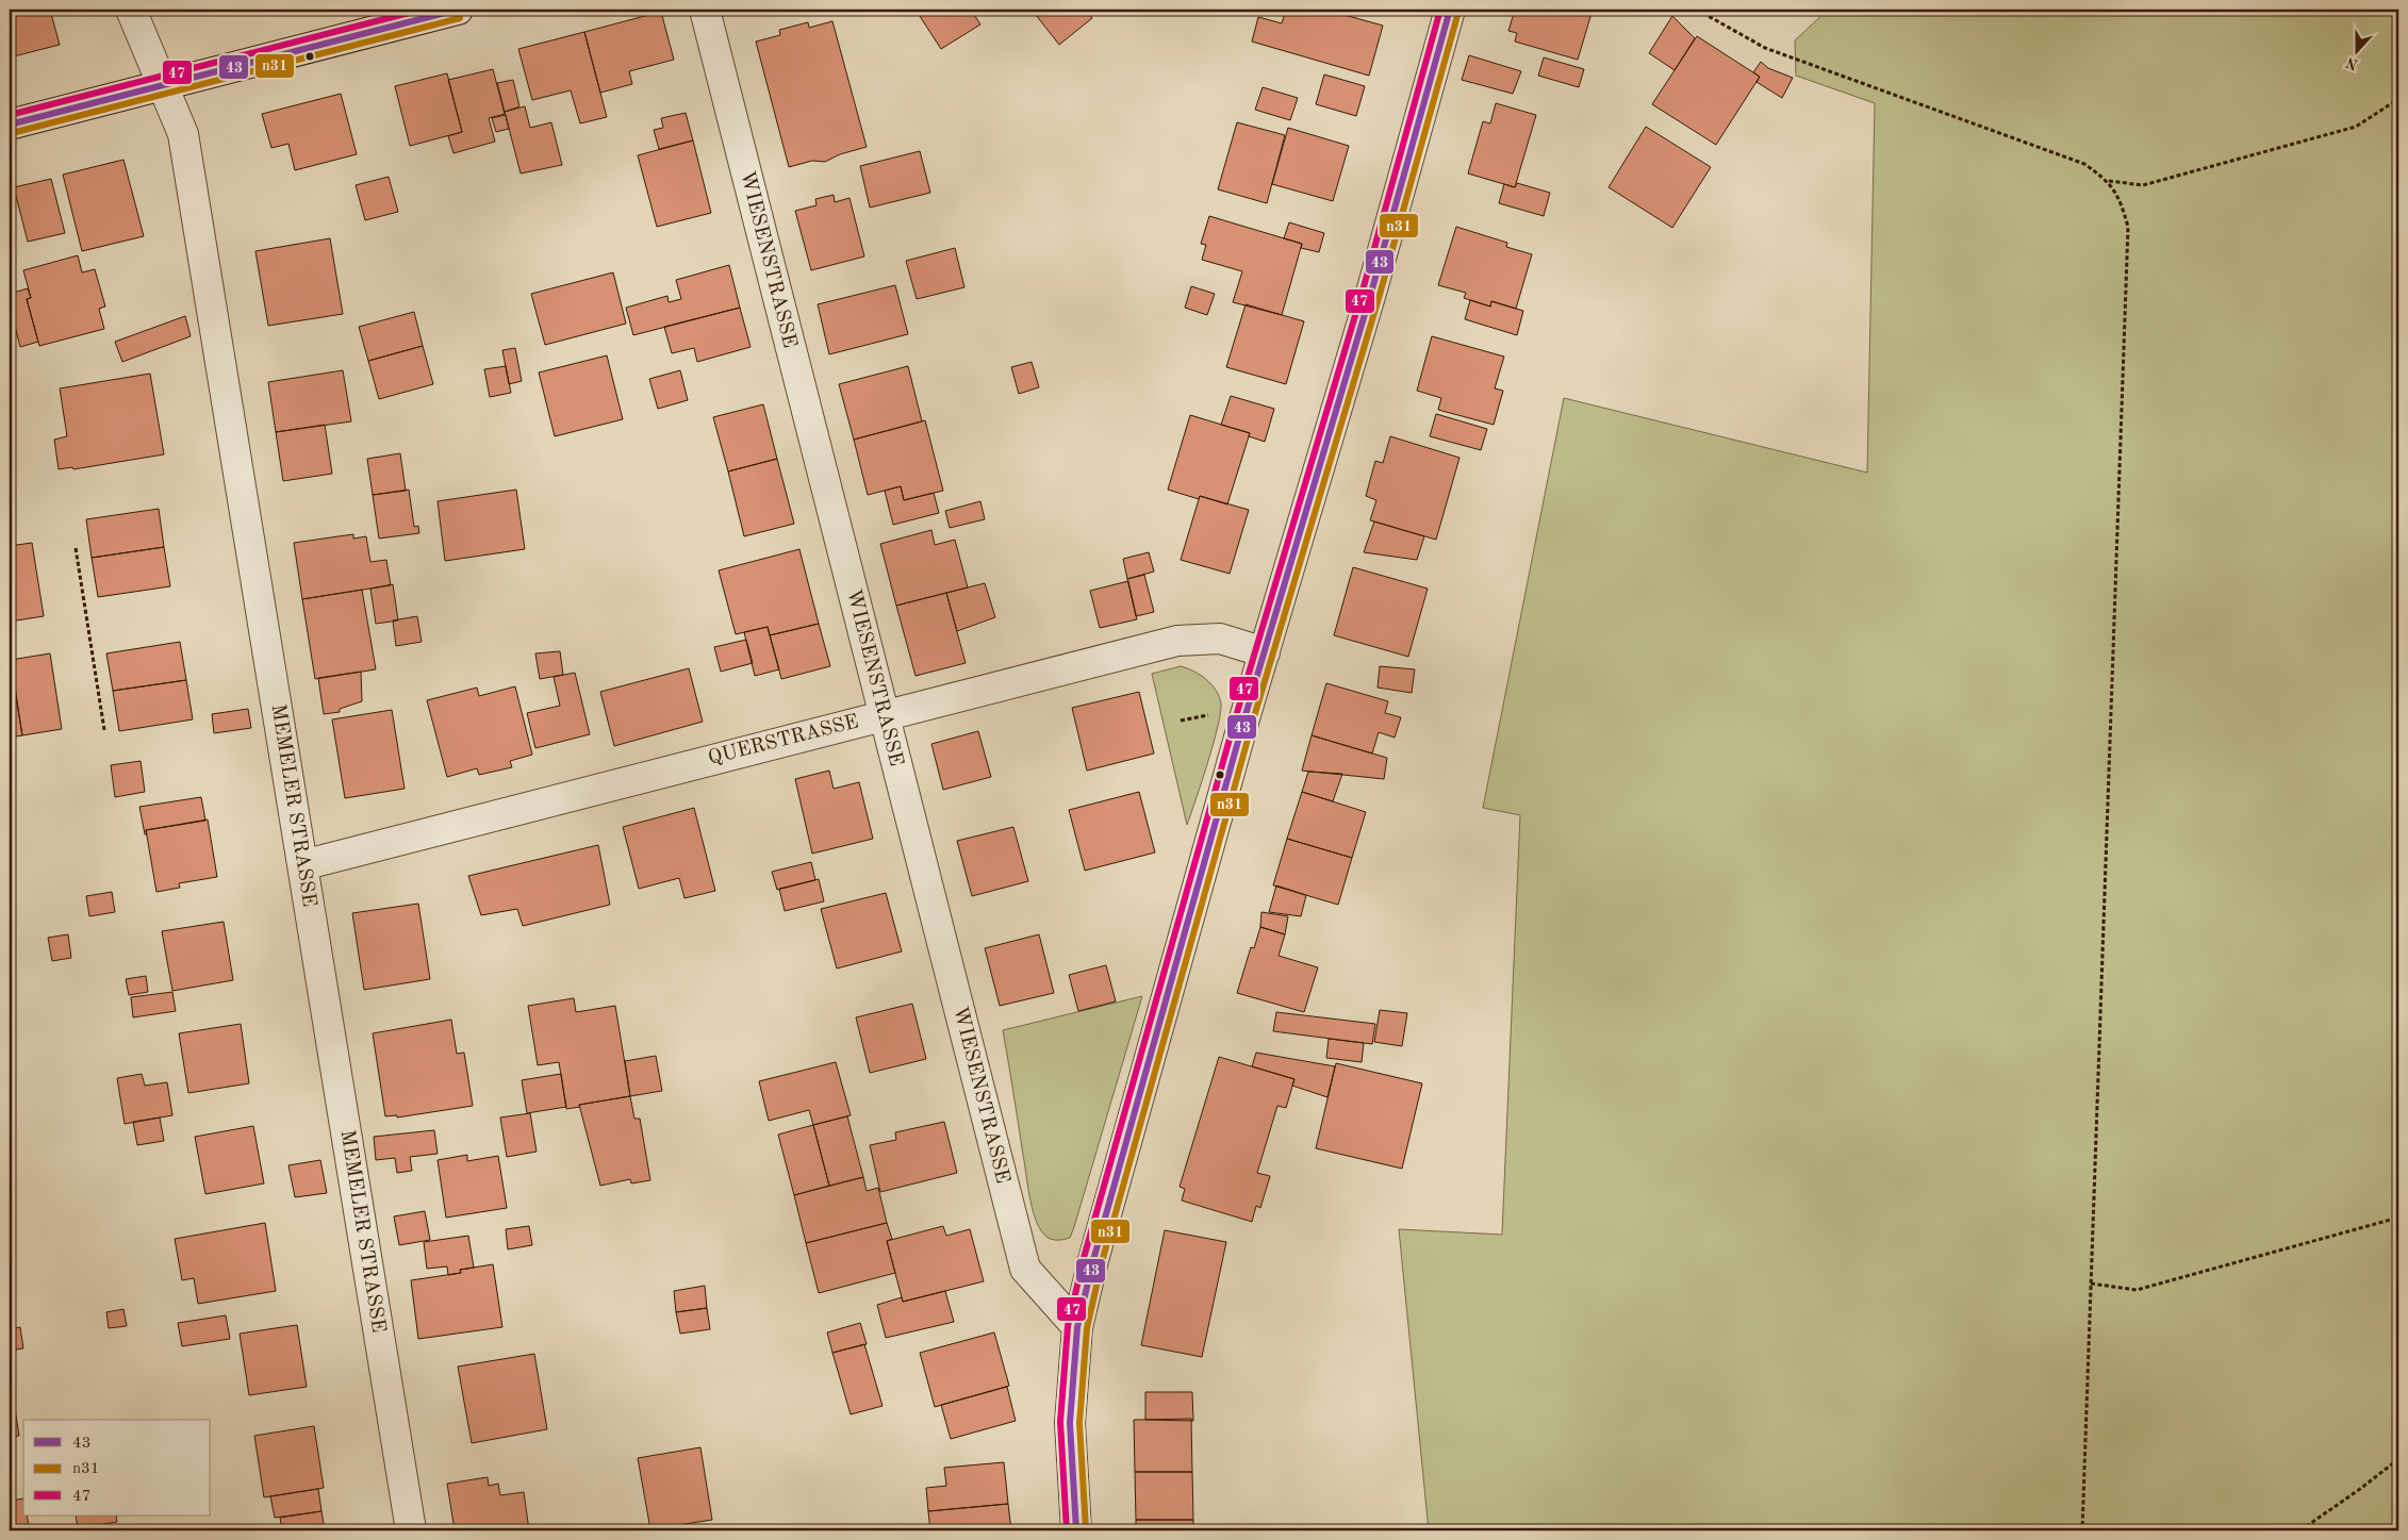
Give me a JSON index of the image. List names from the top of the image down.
{
  "streets": {
    "street": ["WIESENSTRASSE", "QUERSTRASSE", "MEMELER STRASSE"]
  },
  "crossings": [
    ["WIESENSTRASSE", "QUERSTRASSE"],
    ["QUERSTRASSE", "MEMELER STRASSE"]
  ],
  "lines": ["transit line 43", "transit line 47", "transit line n31"],
  "legend": ["43", "n31", "47"],
  "north": "bottom"
}
